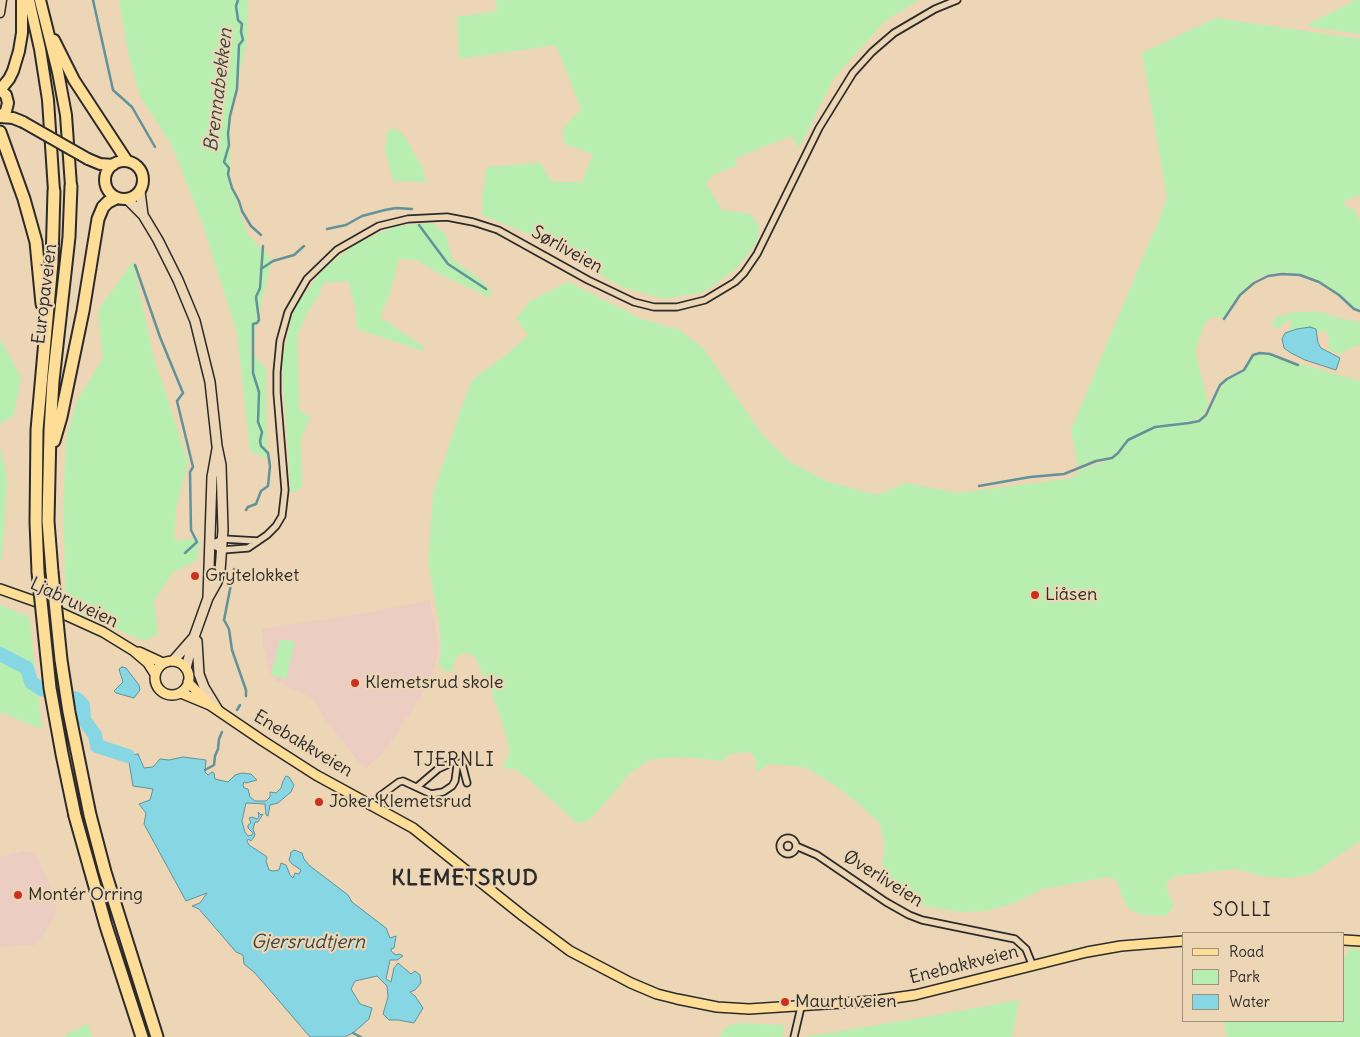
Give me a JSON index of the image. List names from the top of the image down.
{
  "streets": {
    "highway": ["Europaveien"],
    "main road": ["Ljabruveien", "Enebakkveien"],
    "street": ["Sørliveien", "Øverliveien"]
  },
  "crossings": [
    ["Ljabruveien", "Enebakkveien"],
    ["Enebakkveien", "Øverliveien"]
  ],
  "districts": ["TJERNLI", "KLEMETSRUD", "SOLLI"],
  "water": ["Brennabekken", "Gjersrudtjern"],
  "places": [
    "Grytelokket",
    "Liåsen",
    "Klemetsrud skole",
    "Joker Klemetsrud",
    "Montér Orring",
    "Maurtuveien"
  ],
  "legend": ["Road", "Park", "Water"]
}
